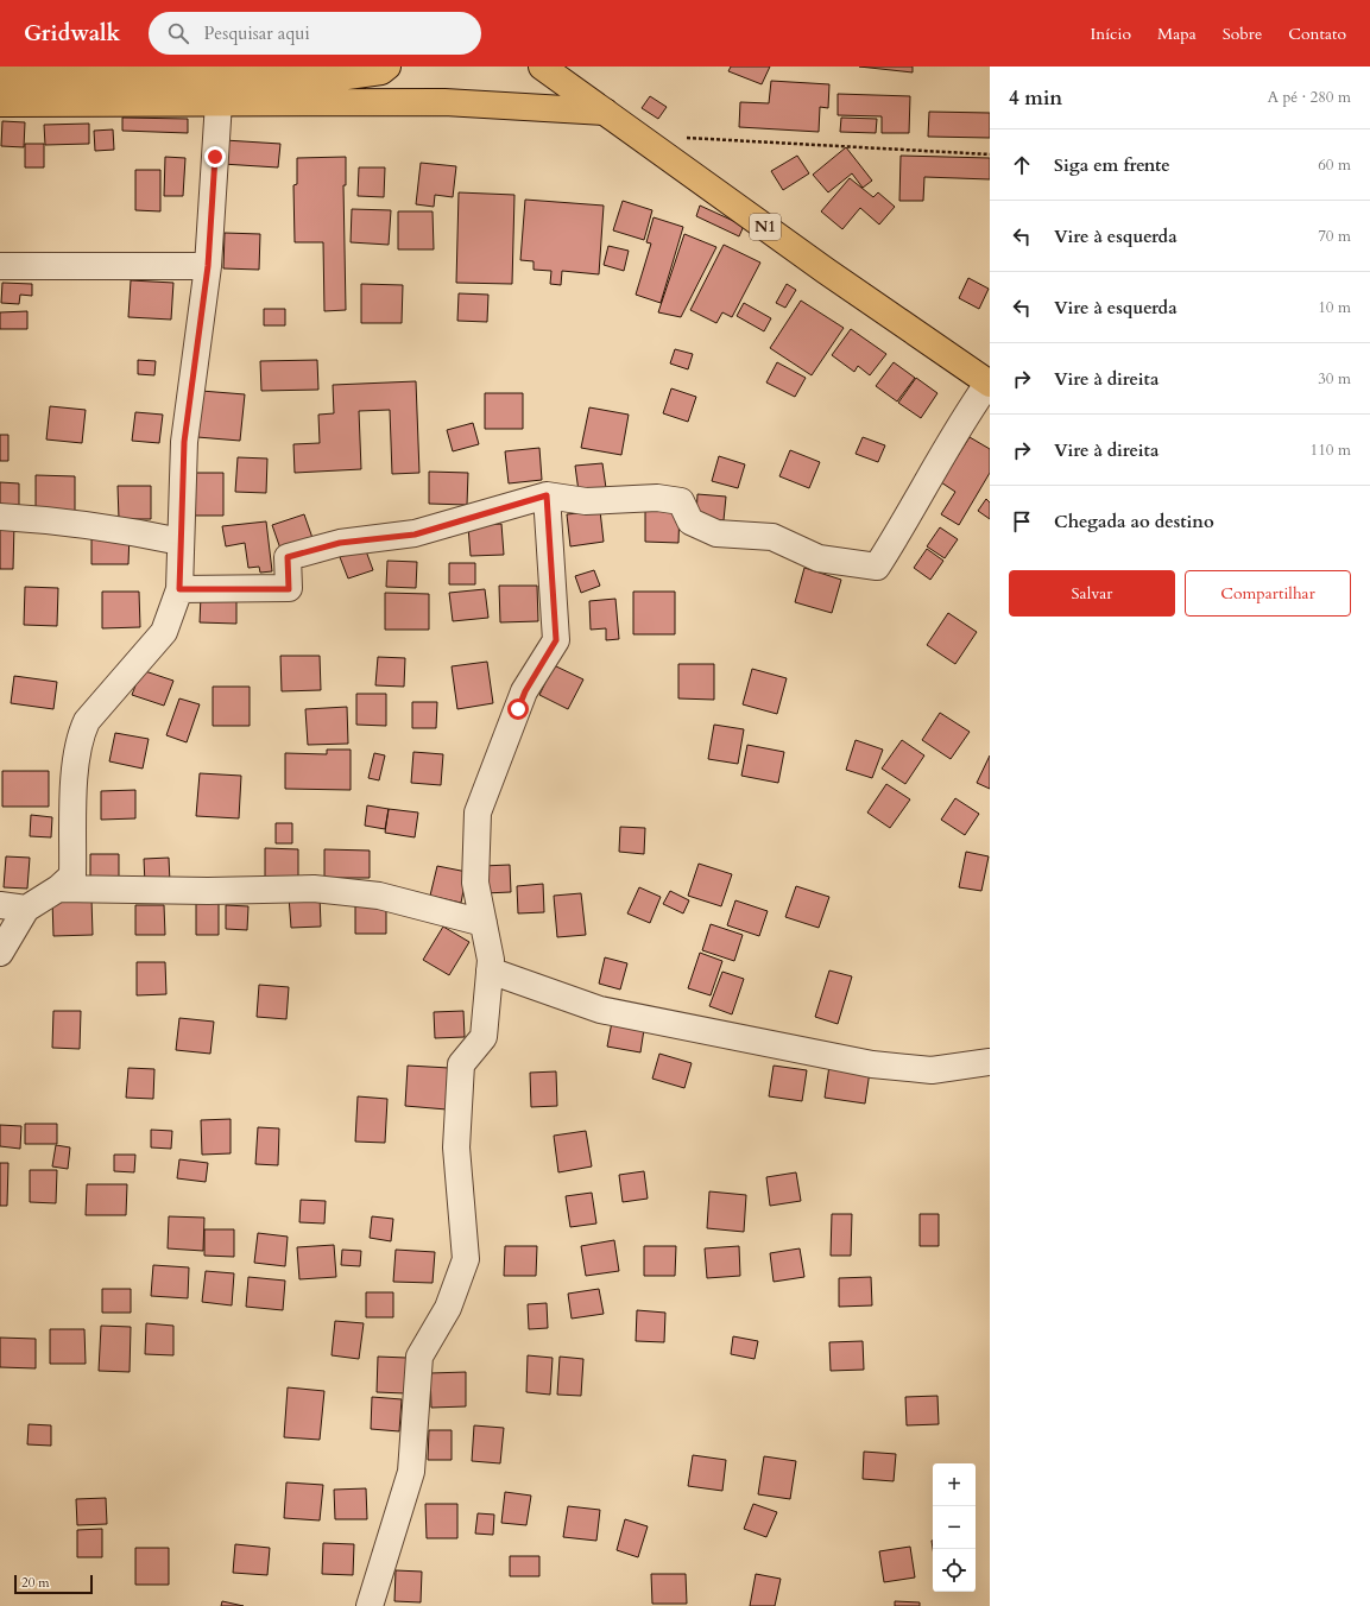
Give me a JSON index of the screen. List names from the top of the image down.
{
  "streets": {
    "main road": ["N1"]
  },
  "scale_bar": "20 m",
  "page": {
    "header": "Gridwalk",
    "search": "Pesquisar aqui",
    "nav": [
      "Início",
      "Mapa",
      "Sobre",
      "Contato"
    ],
    "heading": ["4 min", "A pé · 280 m"],
    "list": [
      ["Siga em frente", "60 m"],
      ["Vire à esquerda", "70 m"],
      ["Vire à esquerda", "10 m"],
      ["Vire à direita", "30 m"],
      ["Vire à direita", "110 m"],
      "Chegada ao destino"
    ],
    "buttons": ["Salvar", "Compartilhar"],
    "map_buttons": ["+", "−"],
    "scale": "20 m"
  }
}
